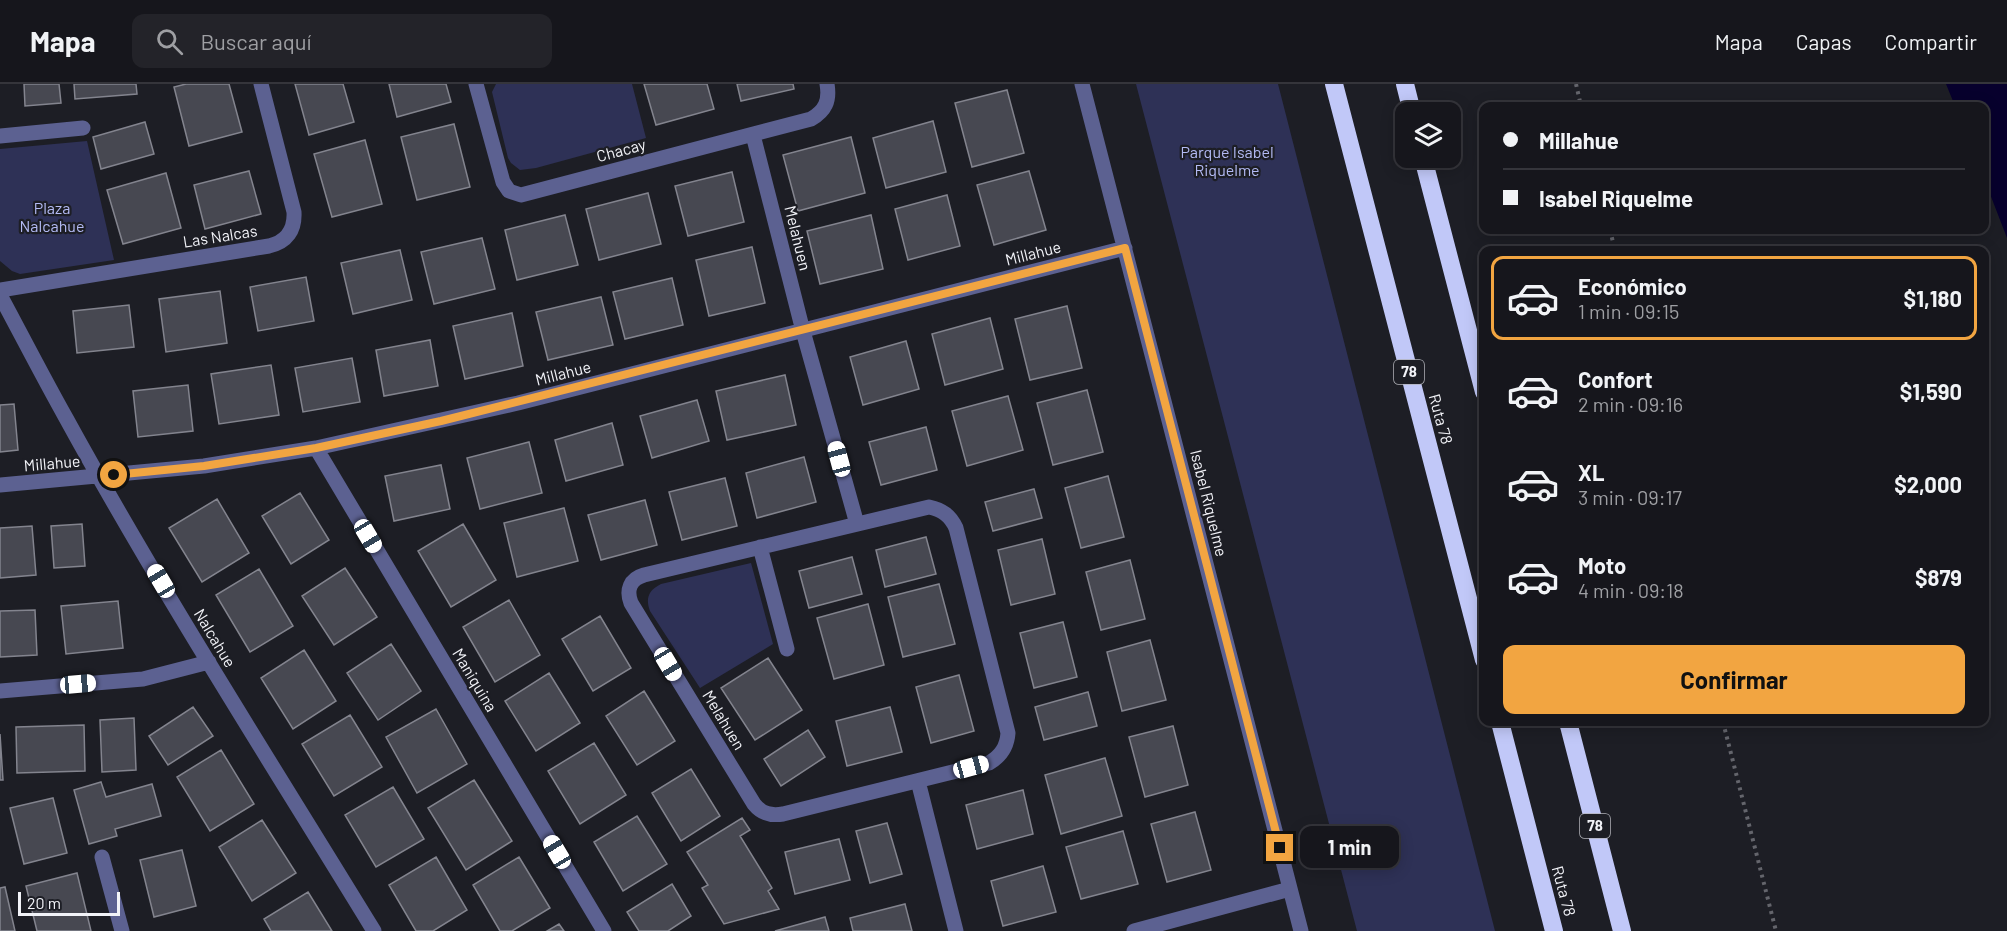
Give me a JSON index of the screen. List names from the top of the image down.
{
  "streets": {
    "highway": ["78", "Ruta 78"],
    "street": [
      "Chacay",
      "Las Nalcas",
      "Melahuen",
      "Millahue",
      "Isabel Riquelme",
      "Nalcahue",
      "Maniquina"
    ]
  },
  "crossings": [
    ["Chacay", "Melahuen"],
    ["Melahuen", "Millahue"],
    ["Millahue", "Isabel Riquelme"],
    ["Millahue", "Nalcahue"],
    ["Millahue", "Maniquina"]
  ],
  "parks": ["Parque Isabel Riquelme", "Plaza Nalcahue"],
  "scale_bar": "20 m",
  "page": {
    "header": "Mapa",
    "search": "Buscar aquí",
    "nav": ["Mapa", "Capas", "Compartir"],
    "banner": ["Millahue", "Isabel Riquelme"],
    "list": [
      {
        "name": "Económico",
        "note": "1 min · 09:15",
        "value": "$1,180"
      },
      {
        "name": "Confort",
        "note": "2 min · 09:16",
        "value": "$1,590"
      },
      {
        "name": "XL",
        "note": "3 min · 09:17",
        "value": "$2,000"
      },
      {
        "name": "Moto",
        "note": "4 min · 09:18",
        "value": "$879"
      }
    ],
    "buttons": "Confirmar",
    "bubble": "1 min",
    "scale": "20 m"
  }
}
